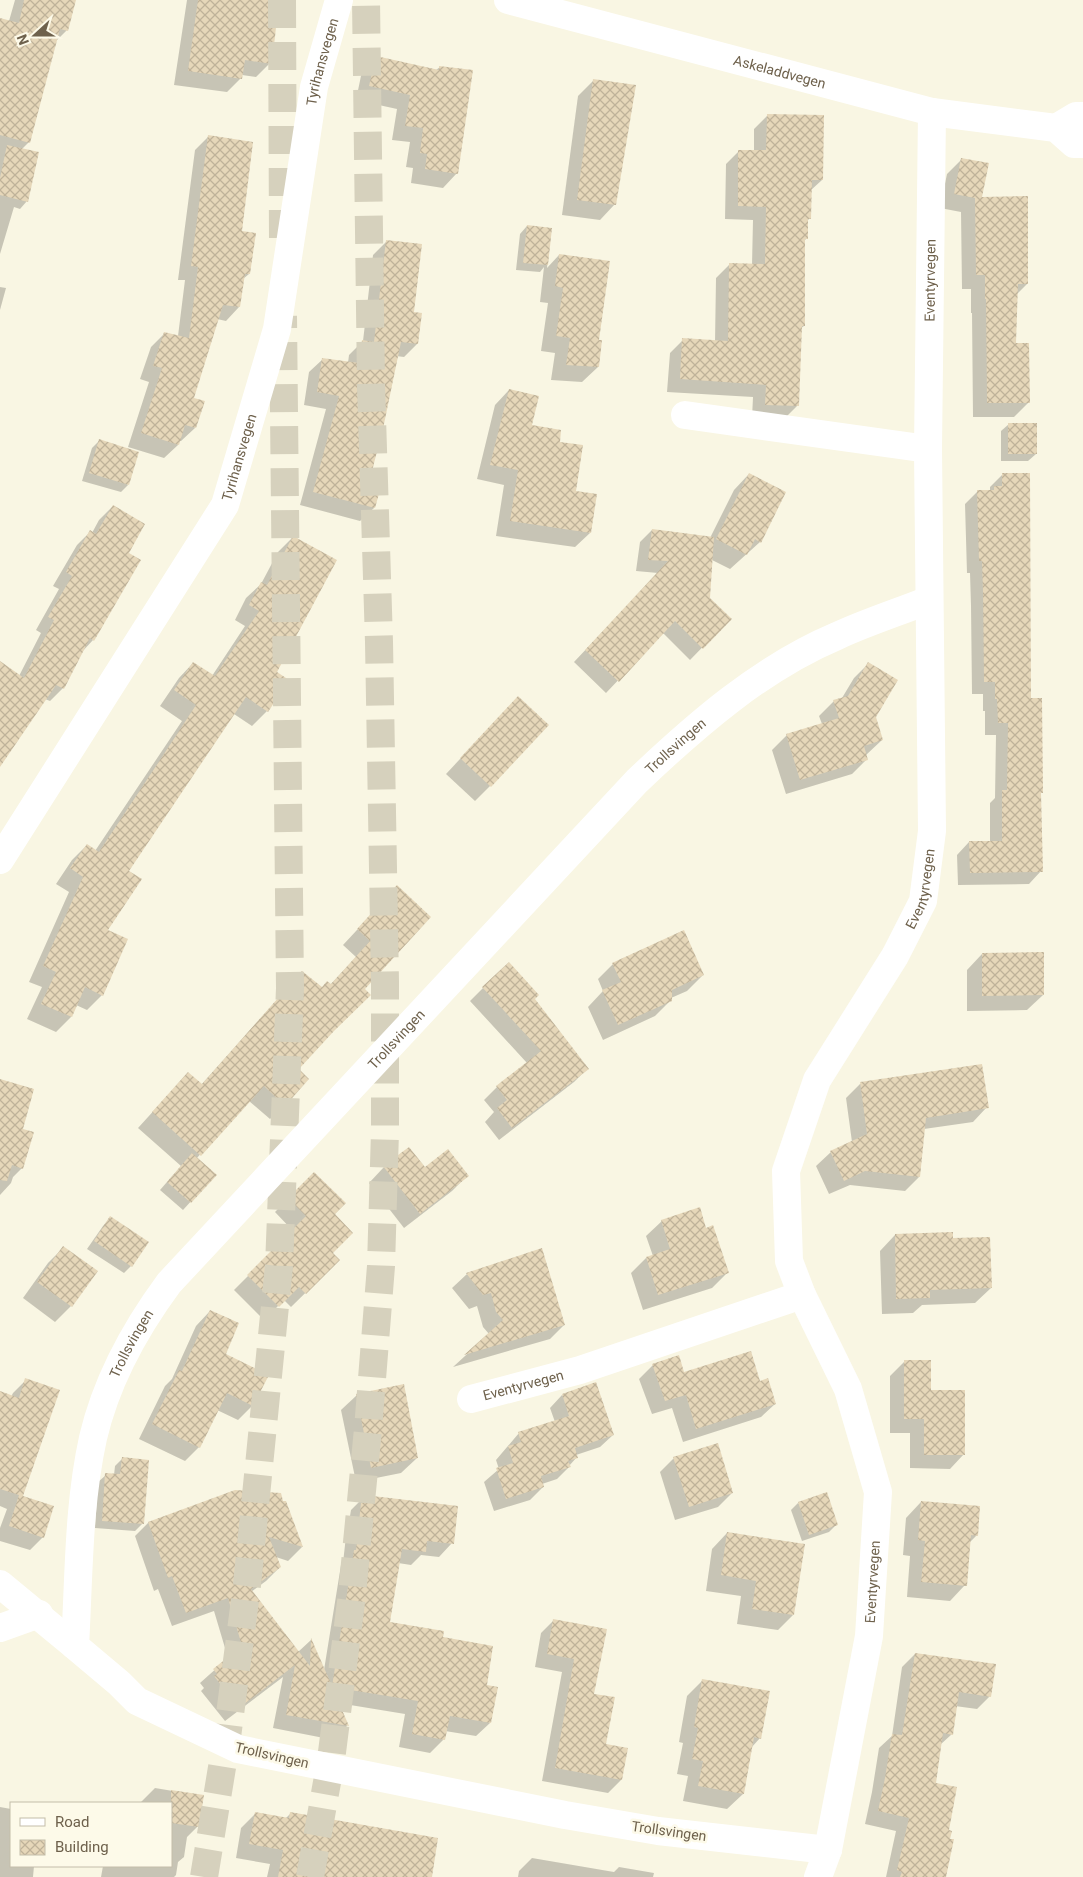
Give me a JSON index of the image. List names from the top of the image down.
{
  "streets": {
    "street": [
      "Tyrihansvegen",
      "Askeladdvegen",
      "Eventyrvegen",
      "Trollsvingen"
    ]
  },
  "crossings": [
    ["Askeladdvegen", "Eventyrvegen"],
    ["Eventyrvegen", "Trollsvingen"]
  ],
  "legend": ["Road", "Building"],
  "north": "left"
}
